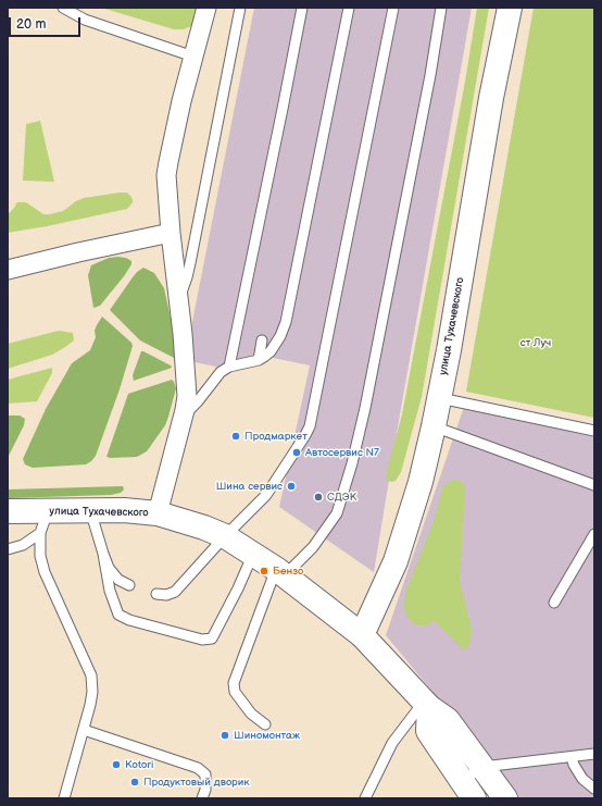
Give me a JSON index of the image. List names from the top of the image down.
{
  "streets": {
    "main road": ["улица Тухачевского"]
  },
  "parks": ["ст Луч"],
  "places": [
    "Продмаркет",
    "Автосервис N7",
    "Шина сервис",
    "СДЭК",
    "Бензо",
    "Шиномонтаж",
    "Kotori",
    "Продуктовый дворик"
  ],
  "scale_bar": "20 m"
}
